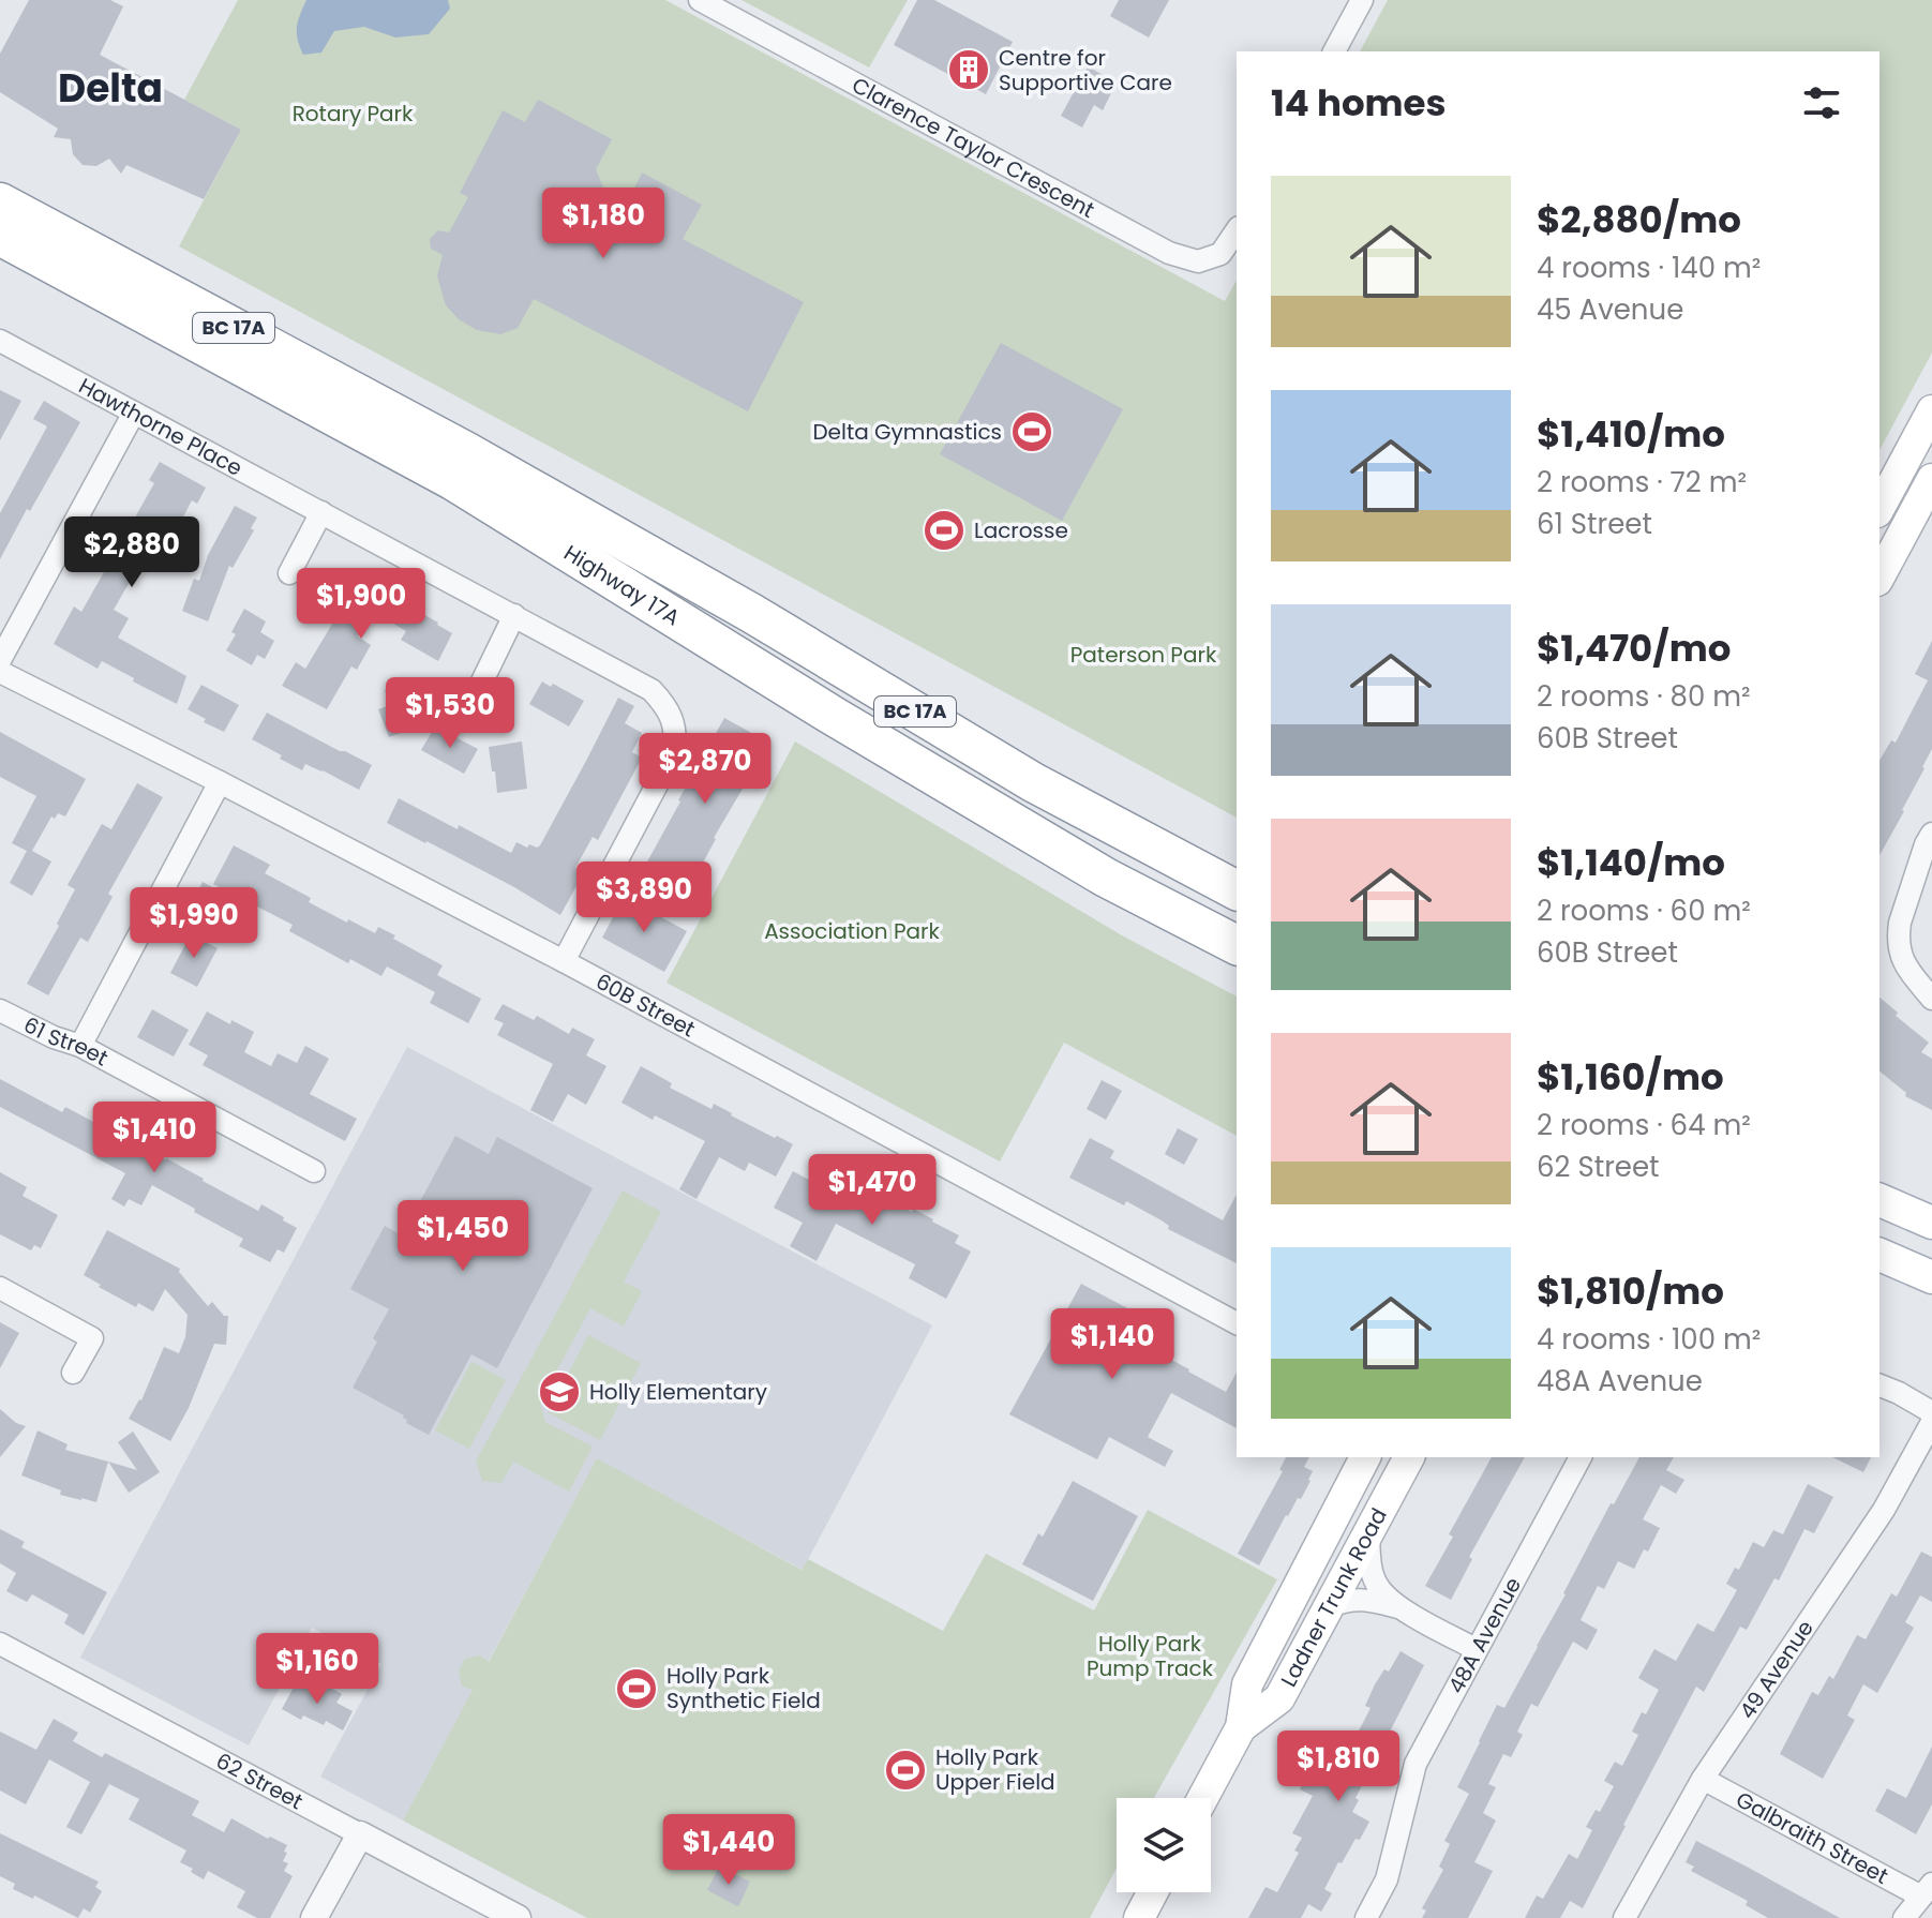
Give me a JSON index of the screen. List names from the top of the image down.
{
  "streets": {
    "highway": ["BC 17A", "Highway 17A"],
    "main road": ["Ladner Trunk Road"],
    "street": [
      "Clarence Taylor Crescent",
      "Hawthorne Place",
      "60B Street",
      "61 Street",
      "48A Avenue",
      "49 Avenue",
      "62 Street",
      "Galbraith Street"
    ]
  },
  "crossings": [
    ["Hawthorne Place", "60B Street"],
    ["49 Avenue", "Galbraith Street"]
  ],
  "districts": ["Delta"],
  "parks": [
    "Rotary Park",
    "Paterson Park",
    "Association Park",
    "Holly Park Pump Track"
  ],
  "places": {
    "building": ["Centre for Supportive Care"],
    "sports": [
      "Delta Gymnastics",
      "Lacrosse",
      "Holly Park Synthetic Field",
      "Holly Park Upper Field"
    ],
    "school or university": ["Holly Elementary"]
  },
  "page": {
    "heading": "14 homes",
    "list": [
      {
        "name": "$2,880/mo",
        "note": "4 rooms · 140 m² · 45 Avenue"
      },
      {
        "name": "$1,410/mo",
        "note": "2 rooms · 72 m² · 61 Street"
      },
      {
        "name": "$1,470/mo",
        "note": "2 rooms · 80 m² · 60B Street"
      },
      {
        "name": "$1,140/mo",
        "note": "2 rooms · 60 m² · 60B Street"
      },
      {
        "name": "$1,160/mo",
        "note": "2 rooms · 64 m² · 62 Street"
      },
      {
        "name": "$1,810/mo",
        "note": "4 rooms · 100 m² · 48A Avenue"
      }
    ],
    "price": [
      "$1,180",
      "$2,880",
      "$1,900",
      "$1,530",
      "$2,870",
      "$3,890",
      "$1,990",
      "$1,410",
      "$1,470",
      "$1,450",
      "$1,140",
      "$1,160",
      "$1,810",
      "$1,440"
    ]
  }
}
